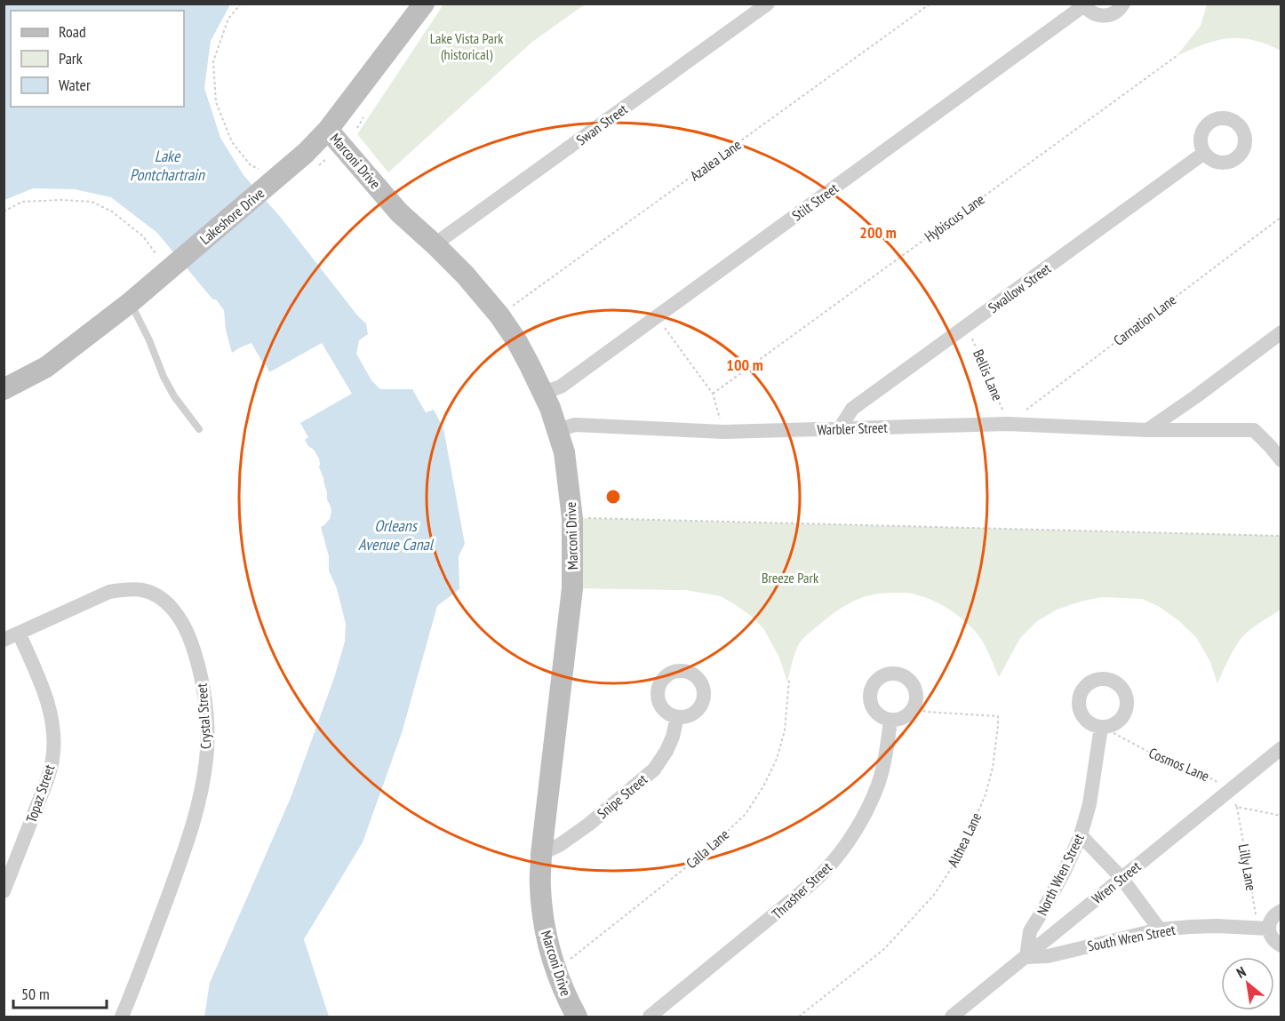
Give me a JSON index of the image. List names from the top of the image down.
{
  "streets": {
    "street": [
      "Swan Street",
      "Marconi Drive",
      "Stilt Street",
      "Lakeshore Drive",
      "Swallow Street",
      "Warbler Street",
      "Crystal Street",
      "Topaz Street",
      "Snipe Street",
      "North Wren Street",
      "Wren Street",
      "Thrasher Street",
      "South Wren Street"
    ],
    "path": [
      "Azalea Lane",
      "Hybiscus Lane",
      "Carnation Lane",
      "Bellis Lane",
      "Cosmos Lane",
      "Althea Lane",
      "Calla Lane",
      "Lilly Lane"
    ]
  },
  "crossings": [
    ["Swan Street", "Marconi Drive"],
    ["Azalea Lane", "Marconi Drive"],
    ["Marconi Drive", "Stilt Street"],
    ["Marconi Drive", "Lakeshore Drive"],
    ["Marconi Drive", "Warbler Street"],
    ["Marconi Drive", "Snipe Street"],
    ["Marconi Drive", "Calla Lane"],
    ["Swallow Street", "Bellis Lane"],
    ["Swallow Street", "Warbler Street"],
    ["Carnation Lane", "Bellis Lane"],
    ["Carnation Lane", "Warbler Street"],
    ["Bellis Lane", "Warbler Street"],
    ["Crystal Street", "Topaz Street"],
    ["Cosmos Lane", "Lilly Lane"],
    ["Cosmos Lane", "North Wren Street"],
    ["Cosmos Lane", "Wren Street"],
    ["Althea Lane", "Thrasher Street"],
    ["Lilly Lane", "South Wren Street"],
    ["North Wren Street", "Wren Street"],
    ["North Wren Street", "South Wren Street"],
    ["Wren Street", "South Wren Street"]
  ],
  "water": ["Lake Pontchartrain", "Orleans Avenue Canal"],
  "parks": ["Lake Vista Park (historical)", "Breeze Park"],
  "legend": ["Road", "Park", "Water"],
  "scale_bar": "50 m",
  "north": "top left",
  "rings": ["200 m", "100 m"]
}
